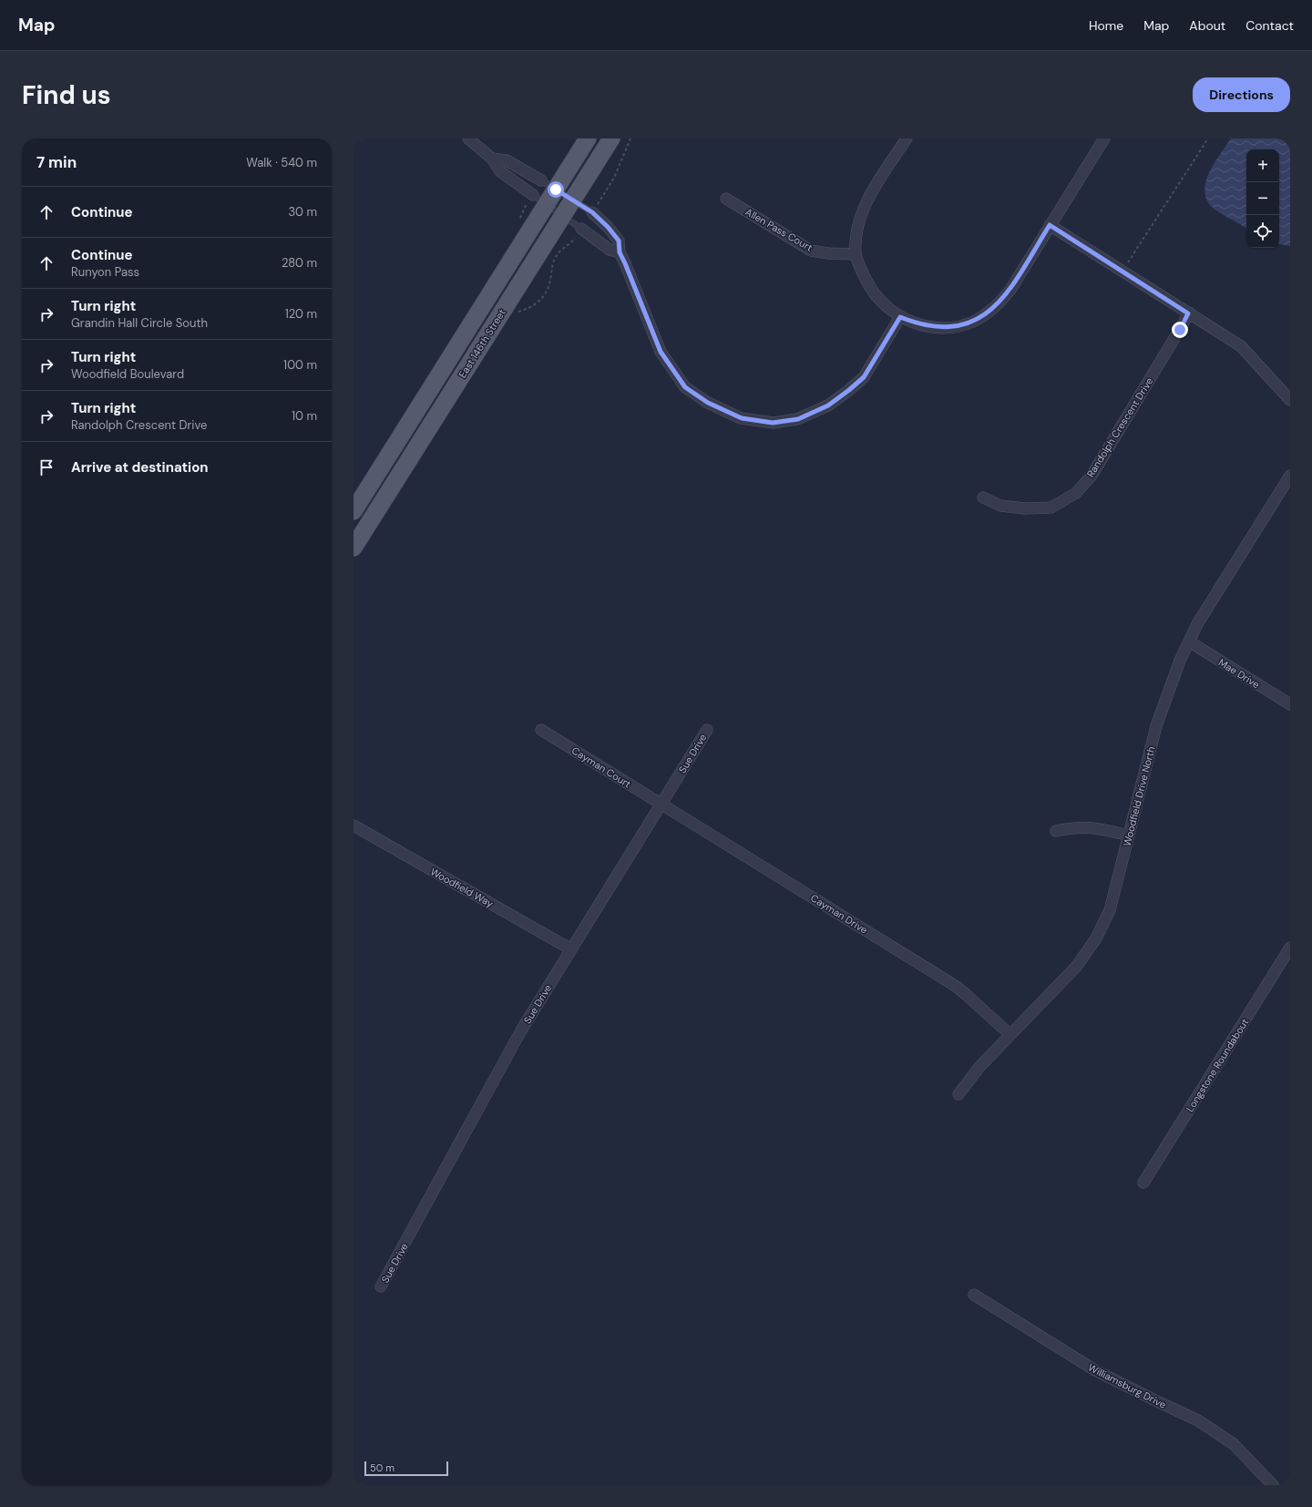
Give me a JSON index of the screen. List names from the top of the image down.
{
  "streets": {
    "main road": ["East 146th Street"],
    "street": [
      "Allen Pass Court",
      "Randolph Crescent Drive",
      "Mae Drive",
      "Sue Drive",
      "Cayman Court",
      "Woodfield Drive North",
      "Woodfield Way",
      "Cayman Drive",
      "Longstone Roundabout",
      "Williamsburg Drive"
    ]
  },
  "crossings": [
    ["Mae Drive", "Woodfield Drive North"],
    ["Sue Drive", "Cayman Court"],
    ["Sue Drive", "Woodfield Way"],
    ["Sue Drive", "Cayman Drive"],
    ["Cayman Court", "Cayman Drive"],
    ["Woodfield Drive North", "Cayman Drive"]
  ],
  "scale_bar": "50 m",
  "page": {
    "header": "Map",
    "nav": [
      "Home",
      "Map",
      "About",
      "Contact"
    ],
    "buttons": "Directions",
    "title": "Find us",
    "heading": ["7 min", "Walk · 540 m"],
    "map_buttons": ["+", "−"],
    "list": [
      ["Continue", "30 m"],
      ["Continue", "Runyon Pass", "280 m"],
      ["Turn right", "Grandin Hall Circle South", "120 m"],
      ["Turn right", "Woodfield Boulevard", "100 m"],
      ["Turn right", "Randolph Crescent Drive", "10 m"],
      "Arrive at destination"
    ],
    "scale": "50 m"
  }
}
